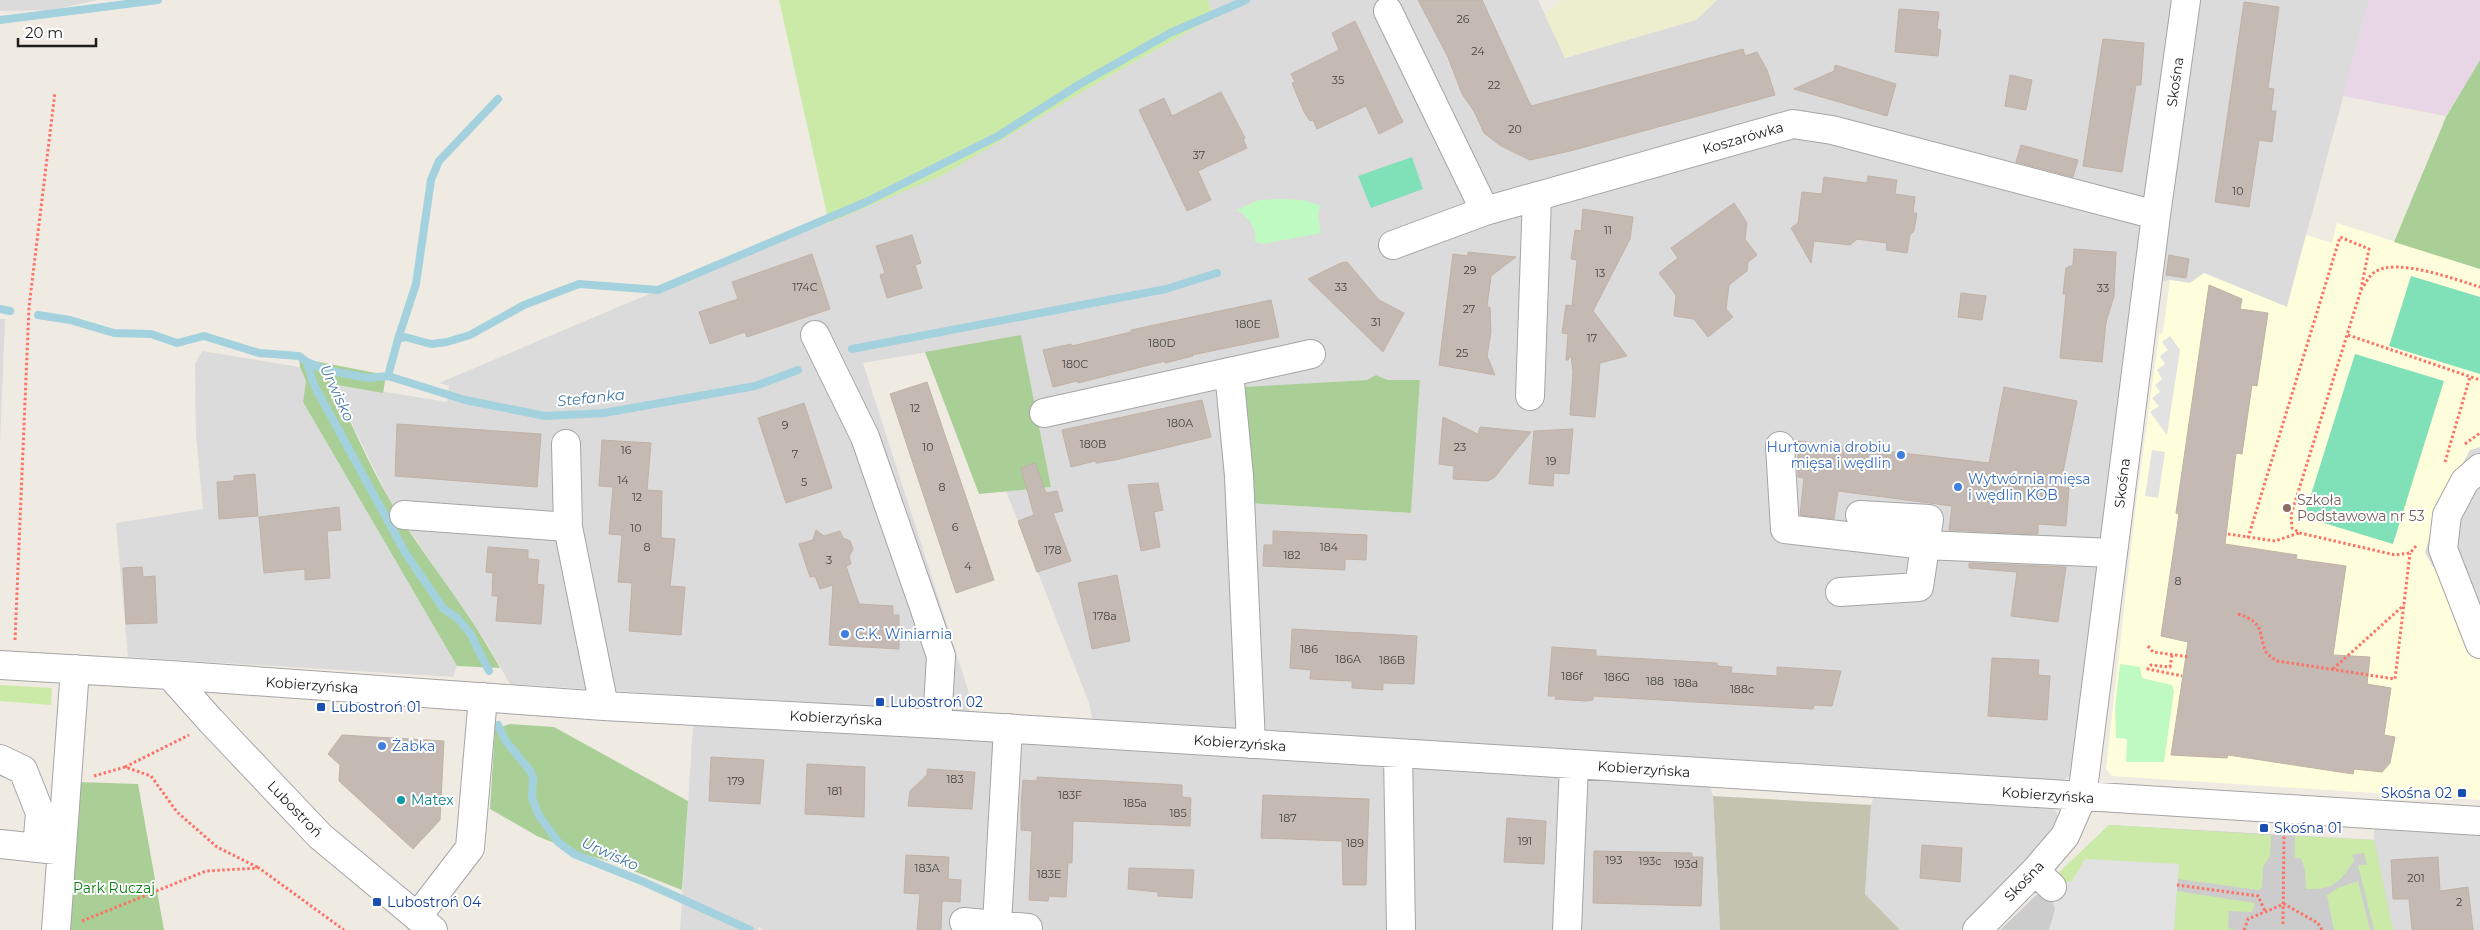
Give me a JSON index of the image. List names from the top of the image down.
{
  "streets": {
    "street": [
      "Skośna",
      "Koszarówka",
      "Kobierzyńska",
      "Lubostroń"
    ]
  },
  "crossings": [
    ["Skośna", "Koszarówka"],
    ["Skośna", "Kobierzyńska"],
    ["Kobierzyńska", "Lubostroń"]
  ],
  "water": ["Urwisko", "Stefanka"],
  "parks": ["Park Ruczaj"],
  "places": {
    "other": [
      "Hurtownia drobiu mięsa i wędlin",
      "Wytwórnia mięsa i wędlin KOB",
      "Szkoła Podstawowa nr 53",
      "C.K. Winiarnia",
      "Żabka",
      "Matex"
    ],
    "transit": [
      "Lubostroń 02",
      "Lubostroń 01",
      "Skośna 02",
      "Skośna 01",
      "Lubostroń 04"
    ]
  },
  "house_numbers": [
    "26",
    "24",
    "35",
    "22",
    "20",
    "37",
    "10",
    "11",
    "29",
    "13",
    "174C",
    "33",
    "33",
    "27",
    "31",
    "180E",
    "17",
    "180D",
    "25",
    "180C",
    "12",
    "180A",
    "9",
    "180B",
    "10",
    "23",
    "16",
    "7",
    "19",
    "14",
    "5",
    "8",
    "12",
    "6",
    "10",
    "8",
    "184",
    "178",
    "182",
    "3",
    "4",
    "8",
    "178a",
    "186",
    "186A",
    "186B",
    "186f",
    "186G",
    "188",
    "188a",
    "188c",
    "183",
    "179",
    "181",
    "183F",
    "185a",
    "185",
    "187",
    "191",
    "189",
    "193",
    "193c",
    "193d",
    "183A",
    "183E",
    "201",
    "2"
  ],
  "scale_bar": "20 m"
}
